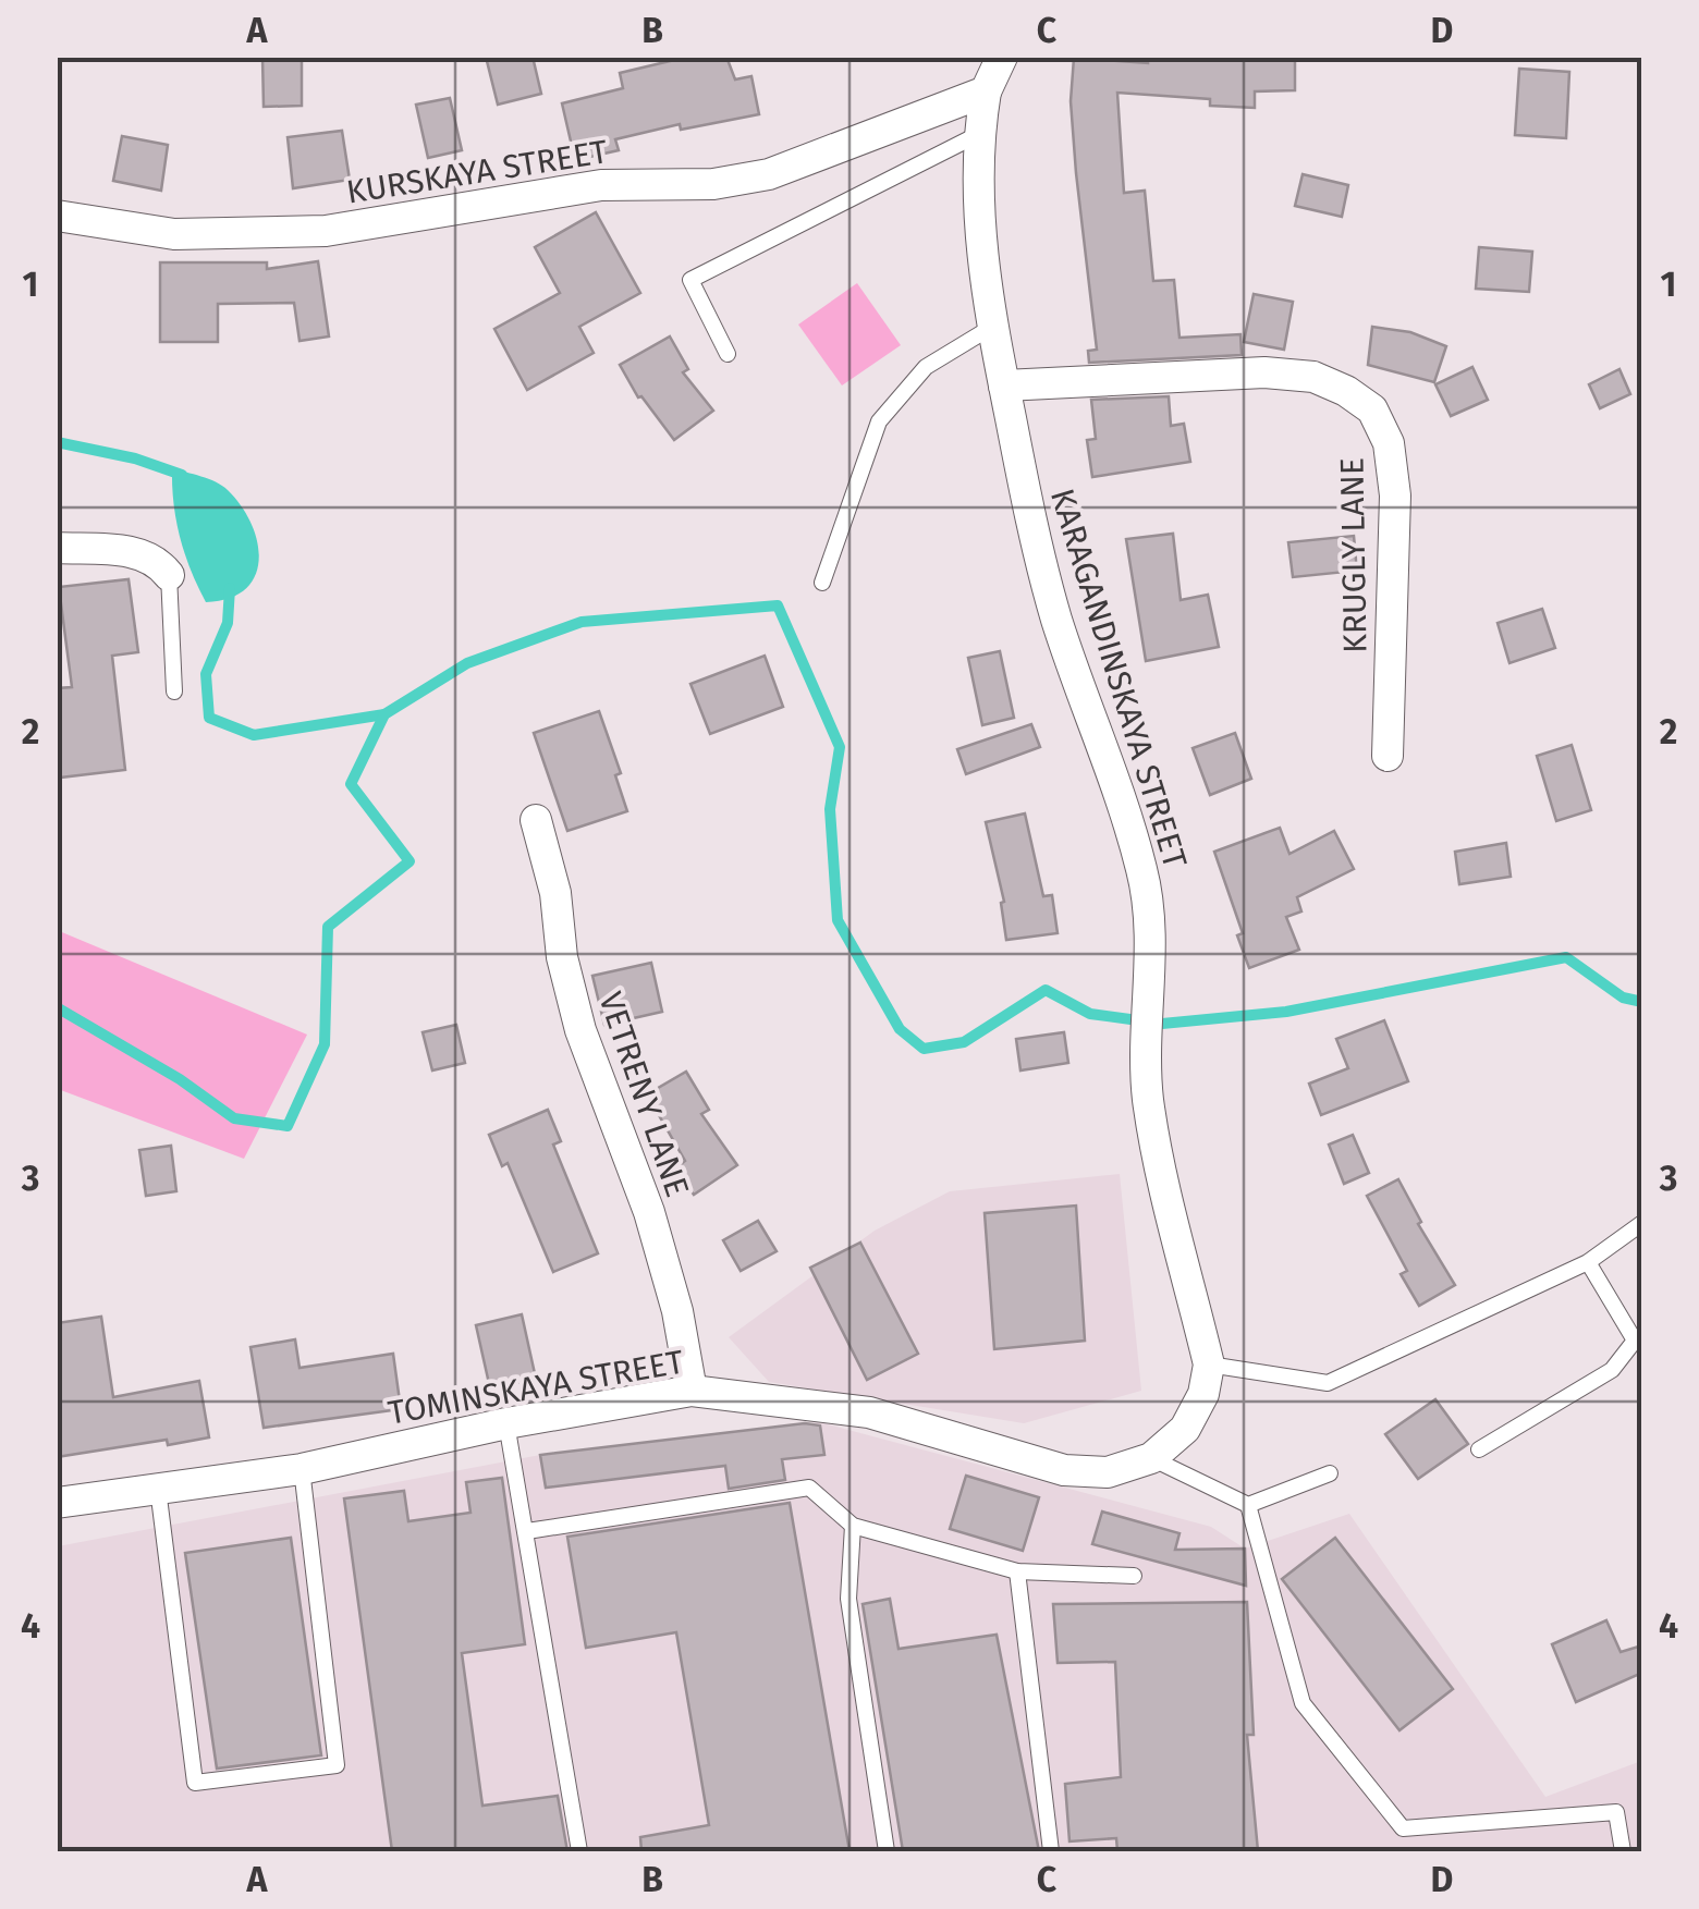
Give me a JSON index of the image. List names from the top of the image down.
{
  "streets": {
    "street": [
      "KURSKAYA STREET",
      "KRUGLY LANE",
      "KARAGANDINSKAYA STREET",
      "VETRENY LANE",
      "TOMINSKAYA STREET"
    ]
  },
  "crossings": [
    ["KURSKAYA STREET", "KARAGANDINSKAYA STREET"],
    ["KRUGLY LANE", "KARAGANDINSKAYA STREET"],
    ["VETRENY LANE", "TOMINSKAYA STREET"]
  ],
  "grid": {
    "columns": [
      "A",
      "B",
      "C",
      "D"
    ],
    "rows": [
      "1",
      "2",
      "3",
      "4"
    ]
  }
}
